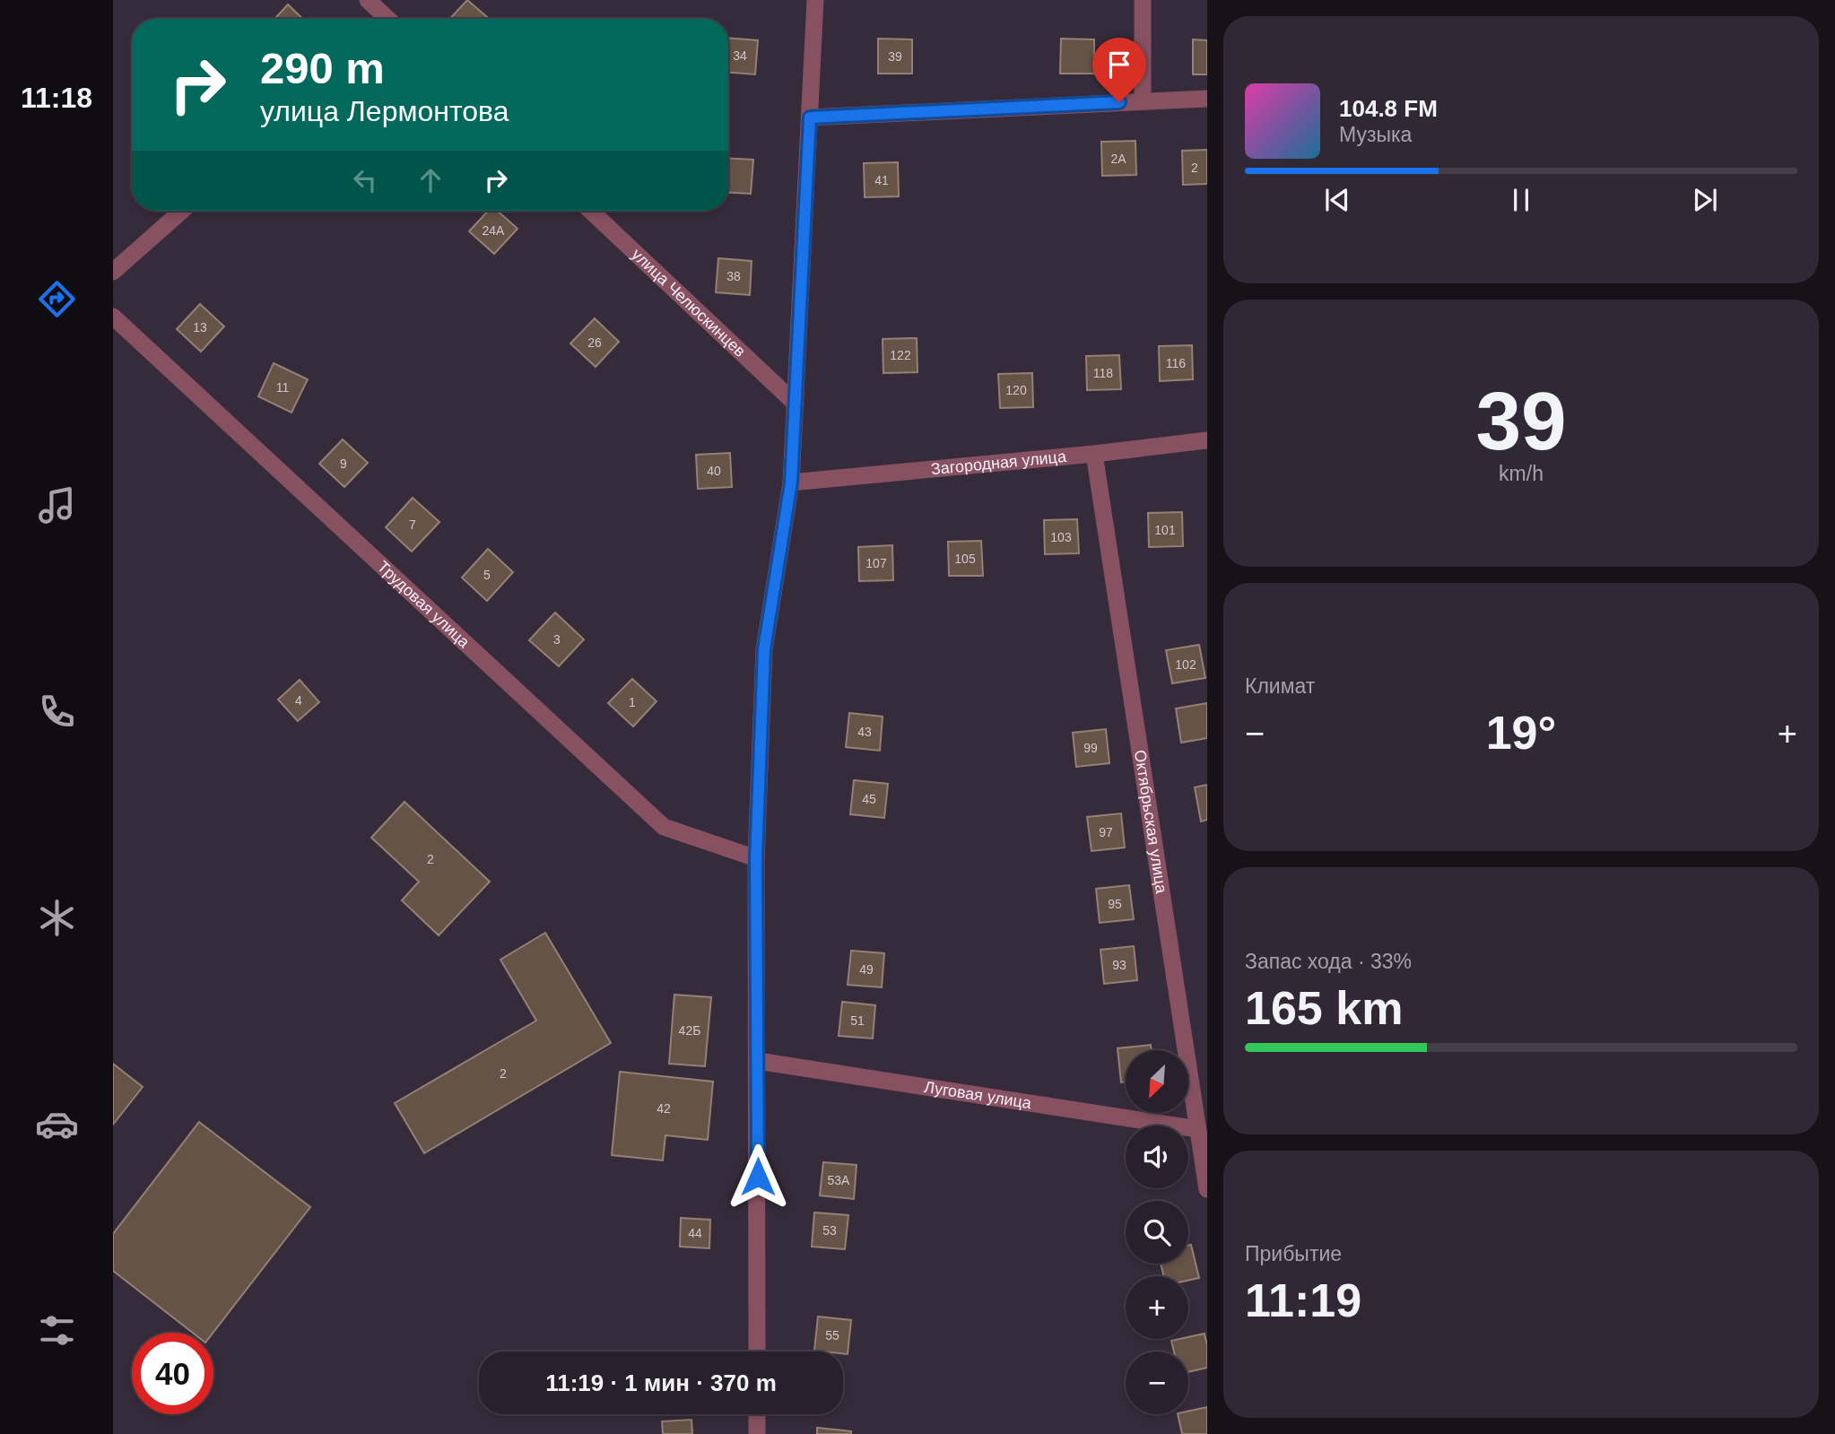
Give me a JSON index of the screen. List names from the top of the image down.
{
  "streets": {
    "street": [
      "улица Челюскинцев",
      "Загородная улица",
      "Трудовая улица",
      "Октябрьская улица",
      "Луговая улица"
    ]
  },
  "crossings": [
    ["Загородная улица", "Октябрьская улица"],
    ["Октябрьская улица", "Луговая улица"]
  ],
  "house_numbers": [
    "34",
    "39",
    "2А",
    "2",
    "41",
    "24А",
    "38",
    "13",
    "26",
    "122",
    "116",
    "118",
    "11",
    "120",
    "9",
    "40",
    "7",
    "101",
    "103",
    "105",
    "107",
    "5",
    "3",
    "102",
    "4",
    "1",
    "43",
    "99",
    "45",
    "97",
    "2",
    "95",
    "93",
    "49",
    "51",
    "42Б",
    "2",
    "42",
    "53А",
    "53",
    "44",
    "55"
  ],
  "north": "bottom left",
  "page": {
    "tabs": "11:18",
    "turn": ["290 m", "улица Лермонтова"],
    "song": ["104.8 FM", "Музыка"],
    "tile": [
      ["39", "km/h"],
      "Климат",
      ["Запас хода · 33%", "165 km"],
      ["Прибытие", "11:19"]
    ],
    "heat": ["−", "19°", "+"],
    "map_buttons": ["+", "−"],
    "limit": "40",
    "trip": "11:19 · 1 мин · 370 m"
  }
}
